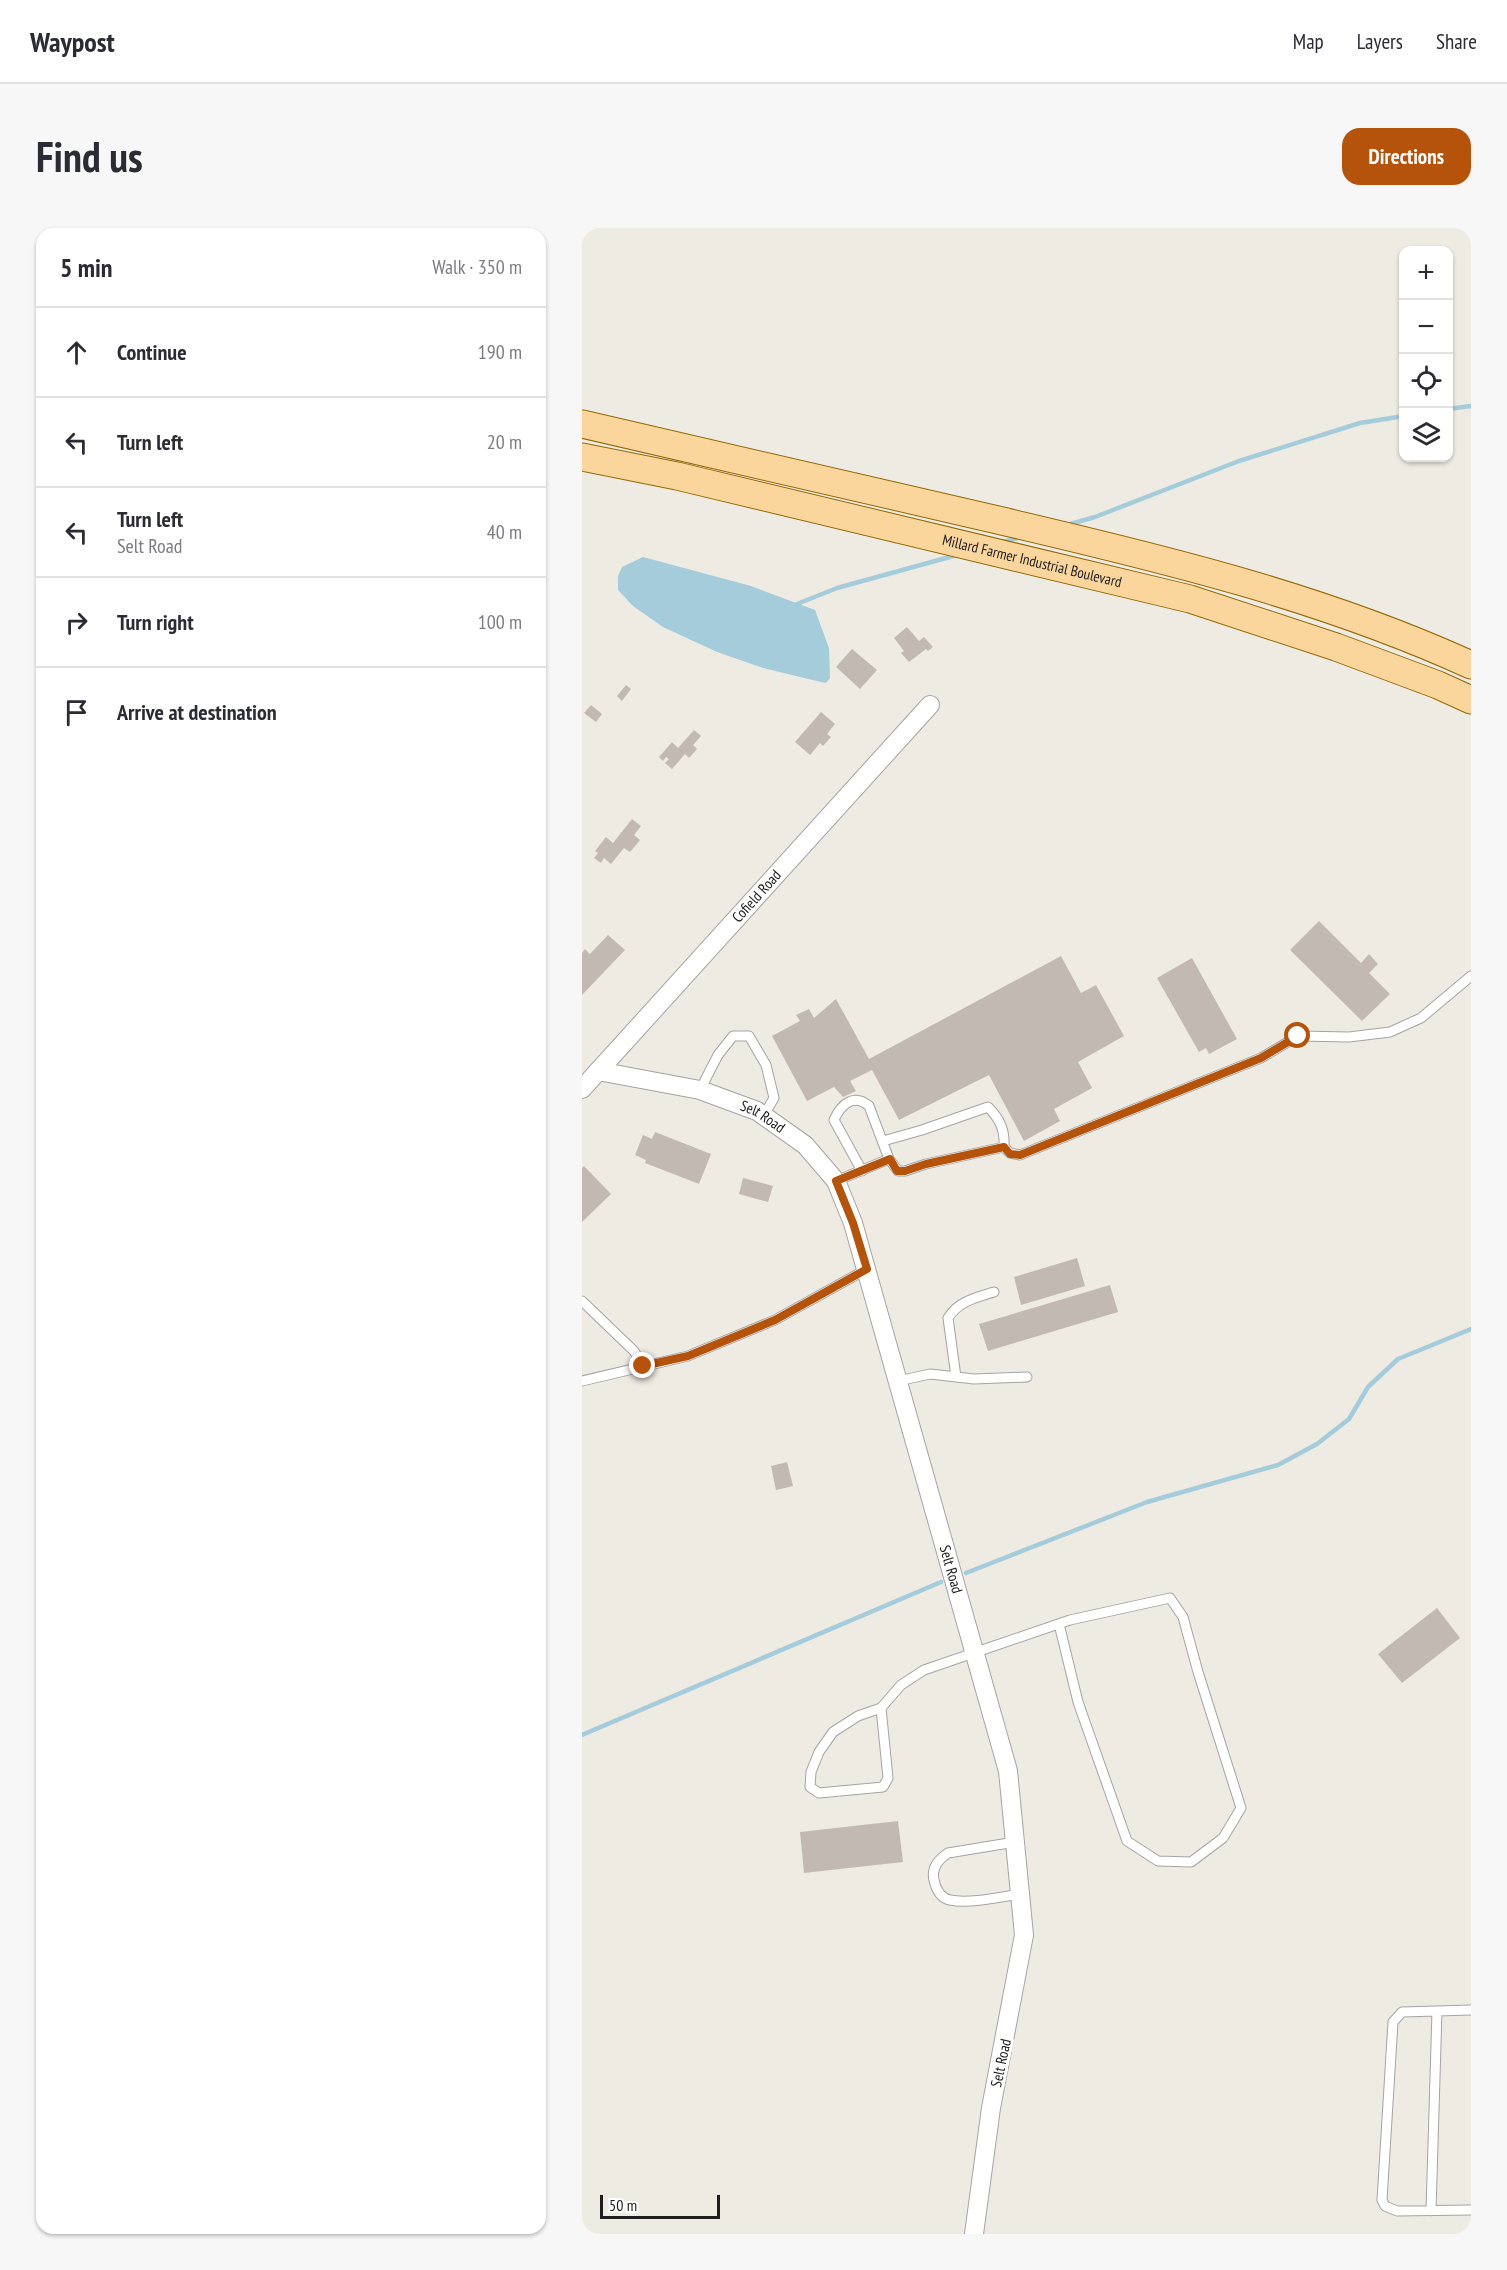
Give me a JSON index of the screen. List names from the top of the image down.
{
  "streets": {
    "main road": ["Millard Farmer Industrial Boulevard"],
    "street": ["Cofield Road", "Selt Road"]
  },
  "crossings": [
    ["Cofield Road", "Selt Road"]
  ],
  "scale_bar": "50 m",
  "page": {
    "header": "Waypost",
    "nav": ["Map", "Layers", "Share"],
    "buttons": "Directions",
    "title": "Find us",
    "heading": ["5 min", "Walk · 350 m"],
    "map_buttons": ["+", "−"],
    "list": [
      ["Continue", "190 m"],
      ["Turn left", "20 m"],
      ["Turn left", "Selt Road", "40 m"],
      ["Turn right", "100 m"],
      "Arrive at destination"
    ],
    "scale": "50 m"
  }
}
